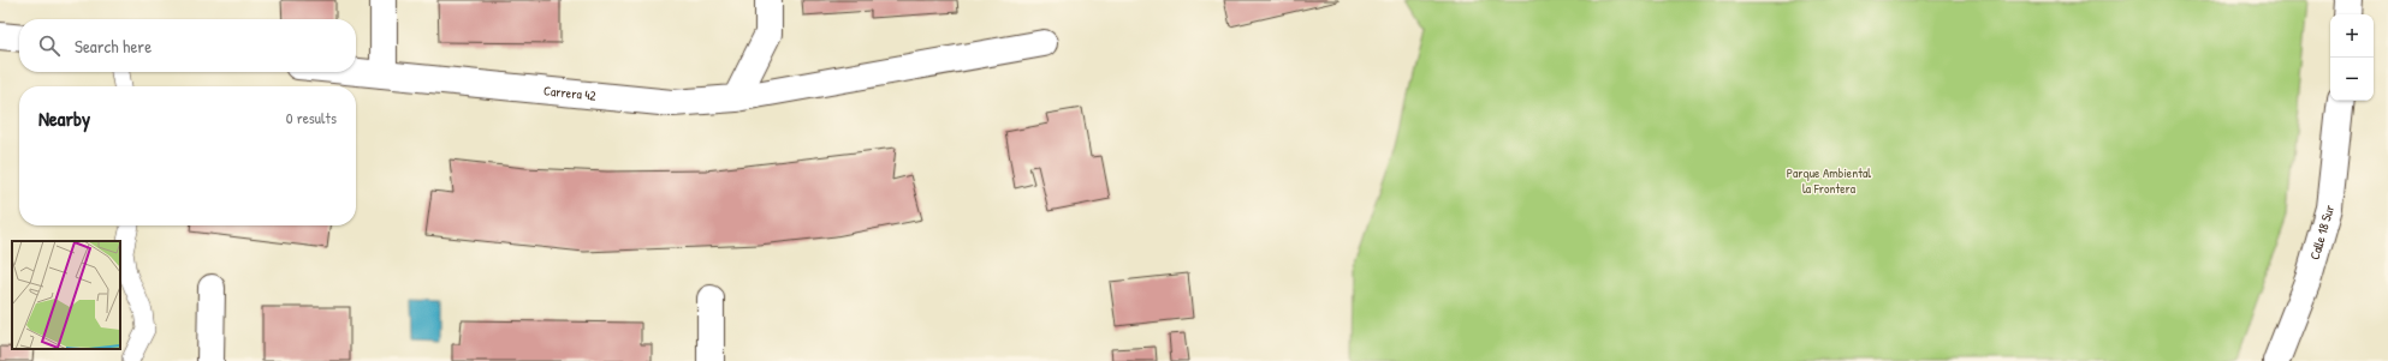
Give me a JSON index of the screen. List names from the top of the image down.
{
  "streets": {
    "street": ["Carrera 42", "Calle 18 Sur"]
  },
  "parks": ["Parque Ambiental la Frontera"],
  "page": {
    "map_buttons": ["+", "−"],
    "search": "Search here",
    "heading": ["Nearby", "0 results"]
  }
}
